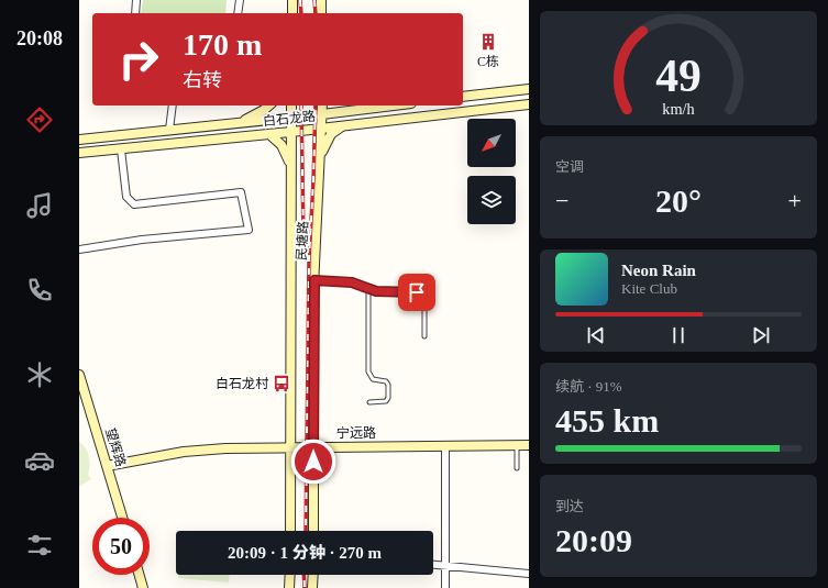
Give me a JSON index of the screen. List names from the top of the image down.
{
  "streets": {
    "main road": [
      "白石龙路",
      "民塘路",
      "宁远路",
      "望辉路"
    ]
  },
  "crossings": [
    ["白石龙路", "民塘路"],
    ["民塘路", "宁远路"],
    ["宁远路", "望辉路"]
  ],
  "places": {
    "building": ["C栋"],
    "bus stop": ["白石龙村"]
  },
  "north": "bottom left",
  "page": {
    "tabs": "20:08",
    "turn": ["170 m", "右转"],
    "tile": [
      "空调",
      ["续航 · 91%", "455 km"],
      ["到达", "20:09"]
    ],
    "heat": ["−", "20°", "+"],
    "song": ["Neon Rain", "Kite Club"],
    "limit": "50",
    "trip": "20:09 · 1 分钟 · 270 m",
    "gauge": ["49", "km/h"]
  }
}
